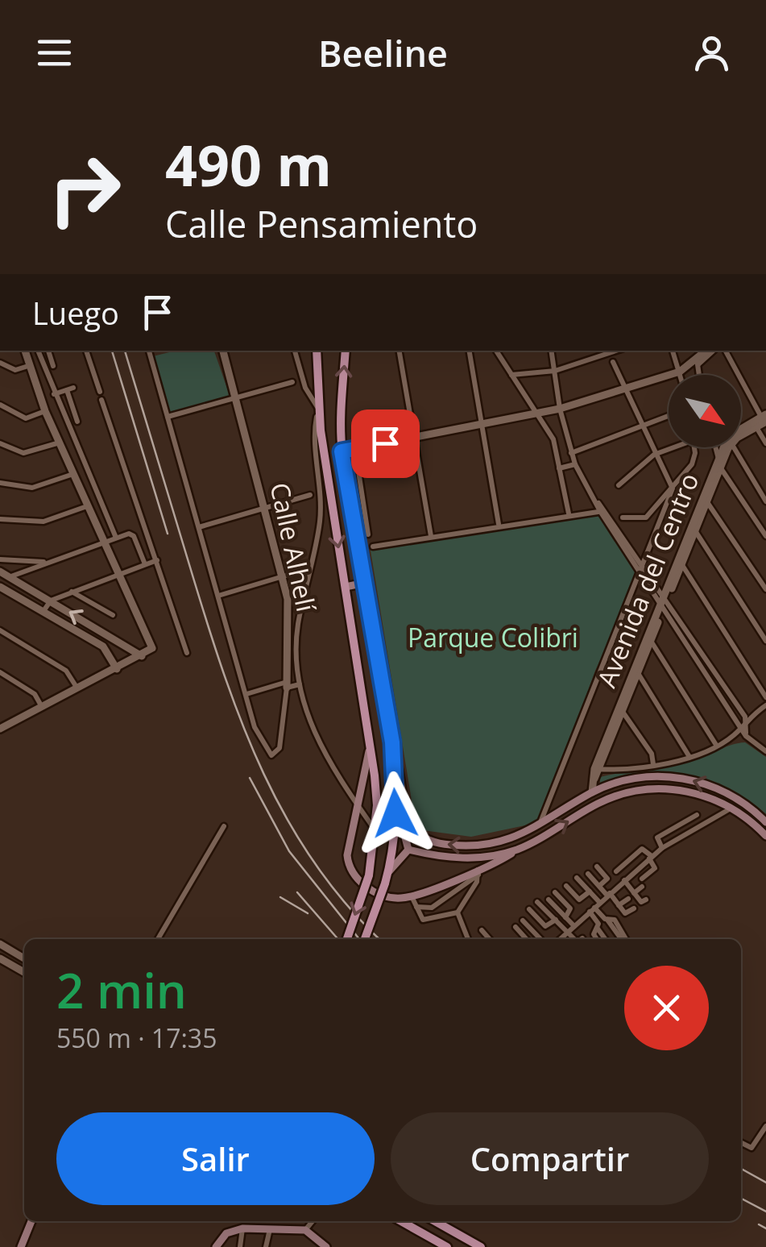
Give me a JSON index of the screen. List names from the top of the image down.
{
  "streets": {
    "street": ["Calle Alhelí", "Avenida del Centro"]
  },
  "parks": ["Parque Colibri"],
  "north": "bottom right",
  "page": {
    "header": "Beeline",
    "turn": ["490 m", "Calle Pensamiento"],
    "then": "Luego",
    "heading": ["2 min", "550 m · 17:35"],
    "buttons": ["Salir", "Compartir"]
  }
}
